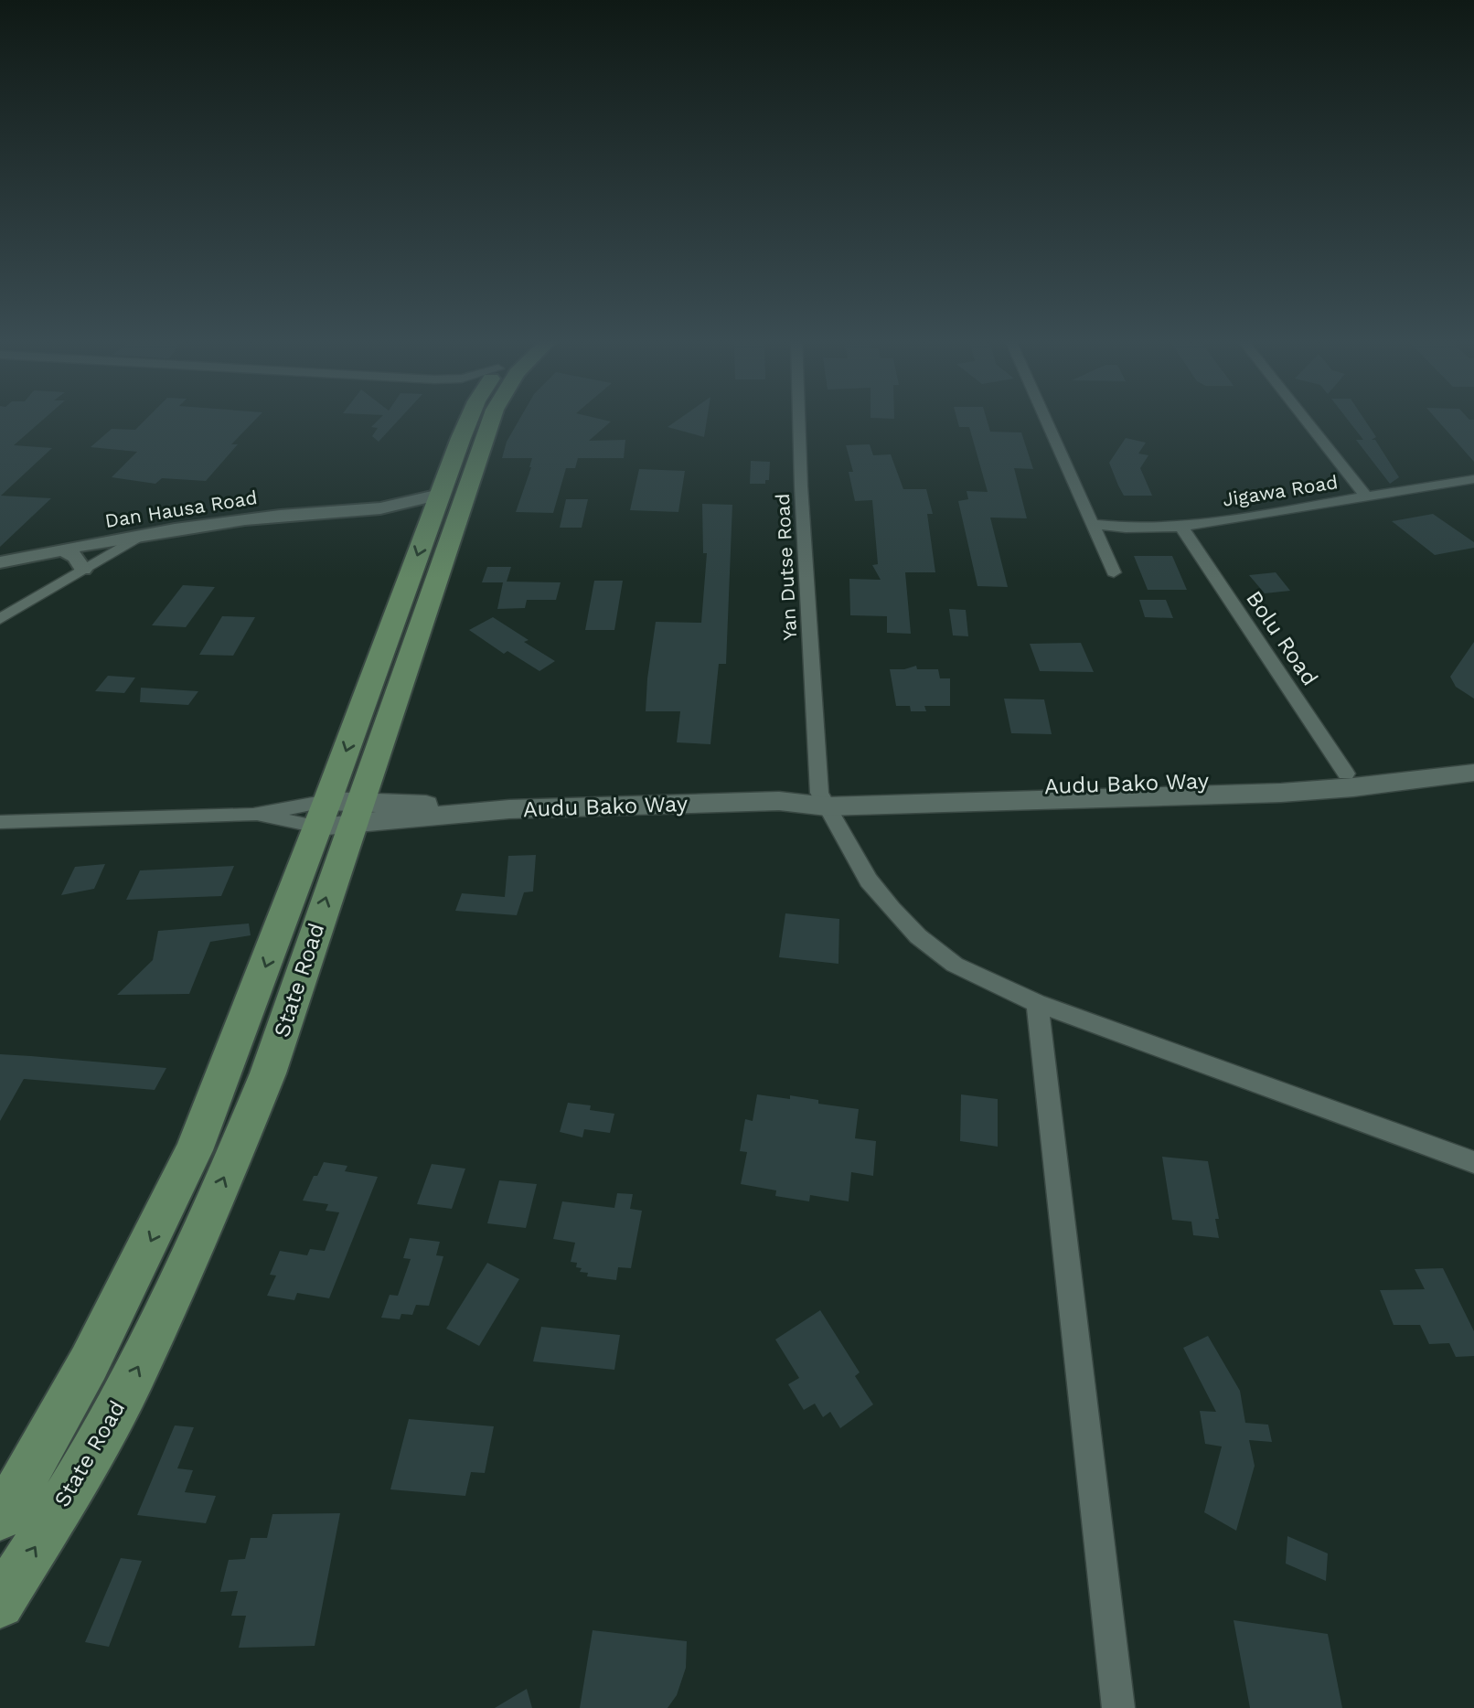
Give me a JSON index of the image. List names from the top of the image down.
{
  "streets": {
    "main road": ["Audu Bako Way", "State Road"],
    "street": [
      "Jigawa Road",
      "Dan Hausa Road",
      "Yan Dutse Road",
      "Bolu Road"
    ]
  },
  "crossings": [
    ["Jigawa Road", "Bolu Road"],
    ["Dan Hausa Road", "State Road"],
    ["Yan Dutse Road", "Audu Bako Way"],
    ["Bolu Road", "Audu Bako Way"],
    ["Audu Bako Way", "State Road"]
  ]
}
